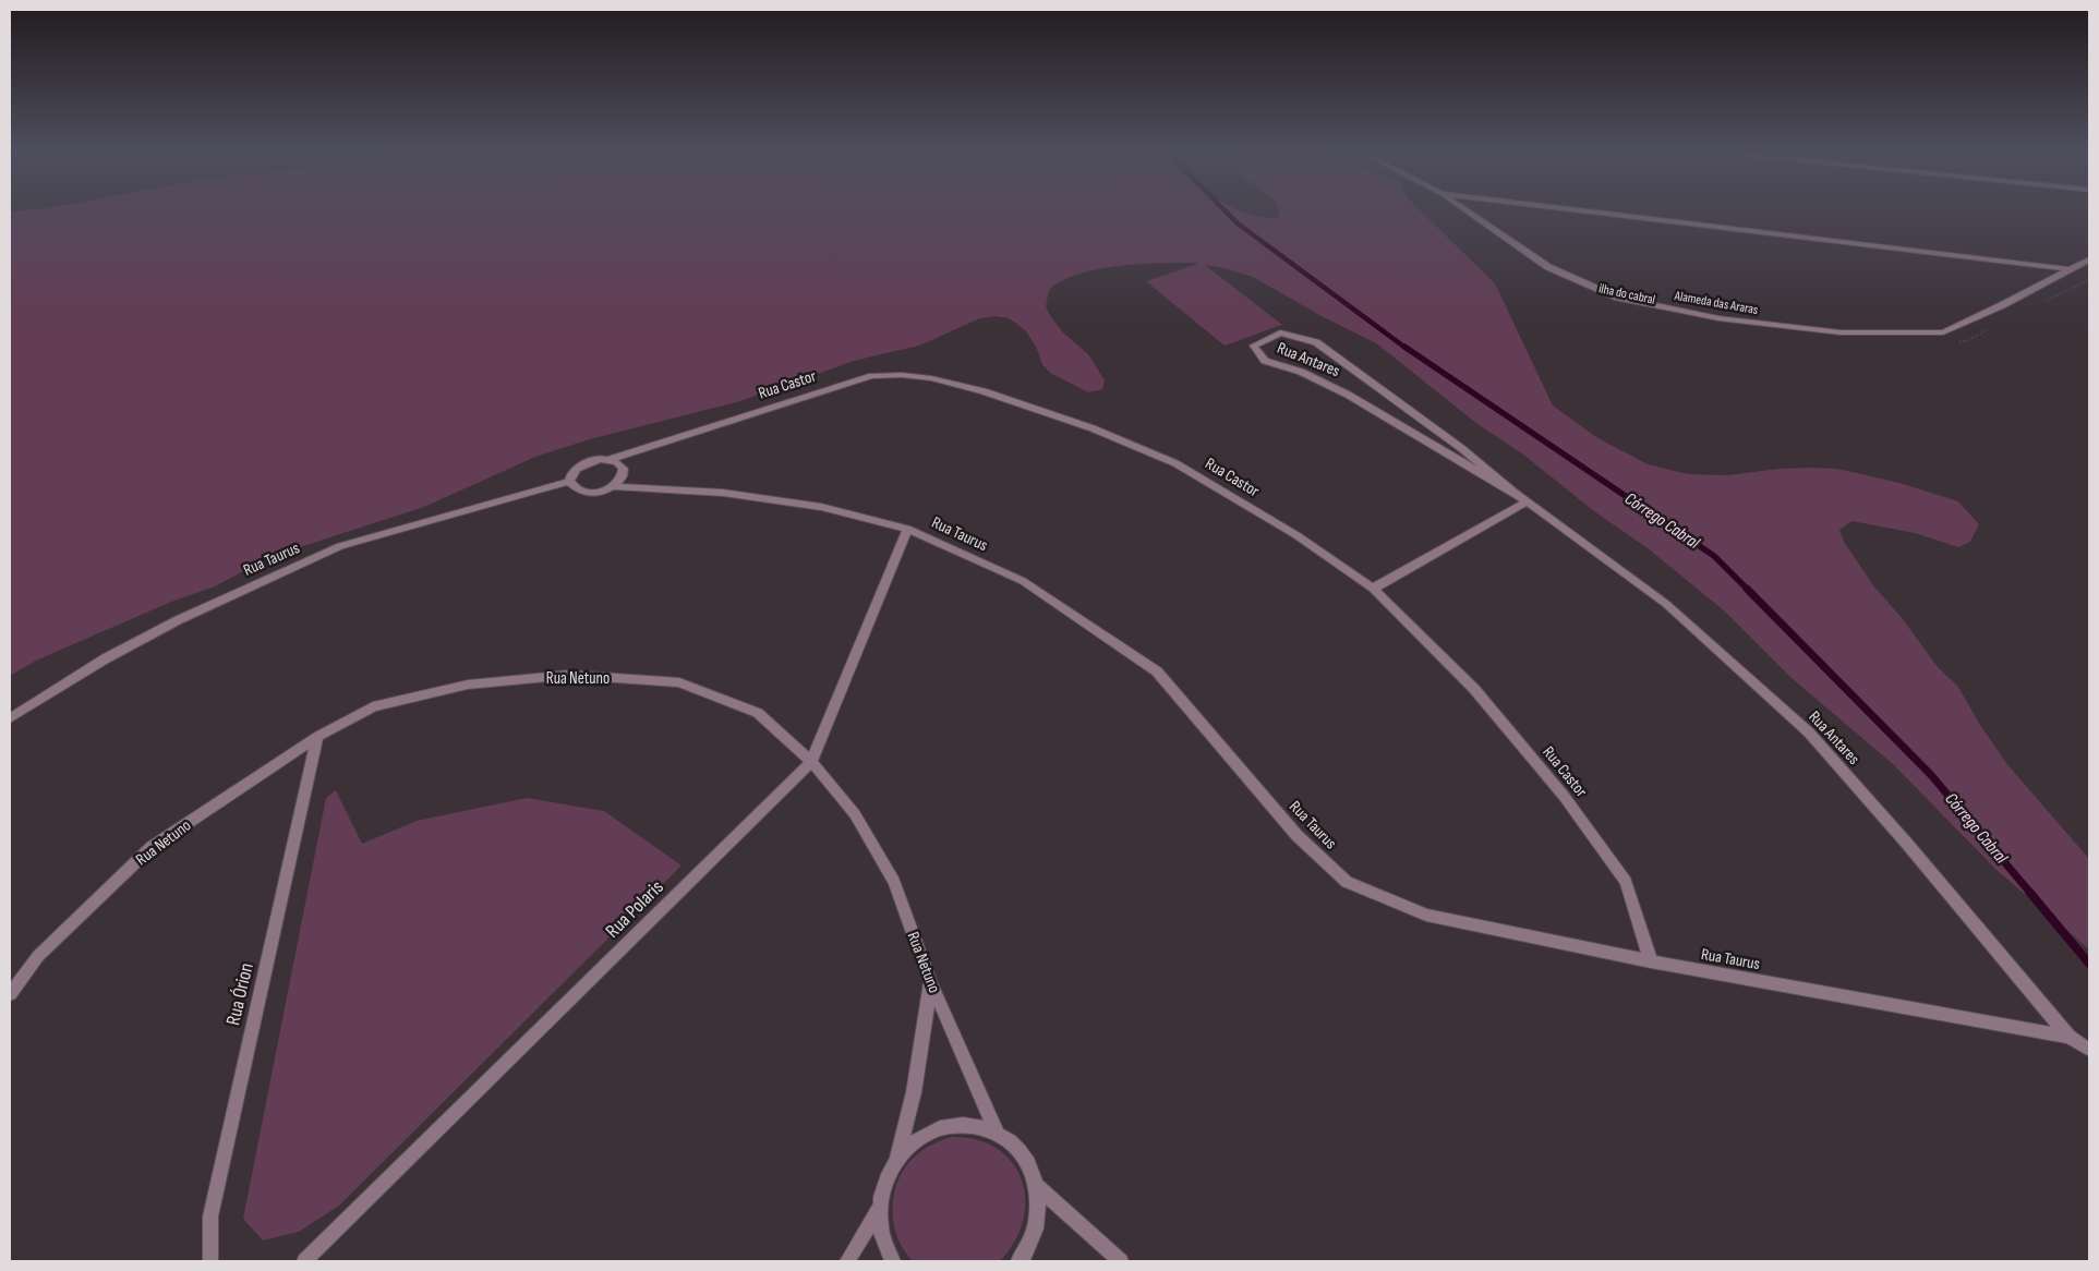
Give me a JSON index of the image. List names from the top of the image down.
{
  "streets": {
    "street": [
      "Alameda das Araras",
      "Rua Antares",
      "Rua Castor",
      "Rua Taurus",
      "Rua Netuno",
      "Rua Polaris",
      "Rua Órion"
    ]
  },
  "crossings": [
    ["Rua Antares", "Rua Taurus"],
    ["Rua Castor", "Rua Taurus"],
    ["Rua Taurus", "Rua Polaris"],
    ["Rua Netuno", "Rua Polaris"],
    ["Rua Netuno", "Rua Órion"]
  ],
  "water": ["Córrego Cabral"]
}
